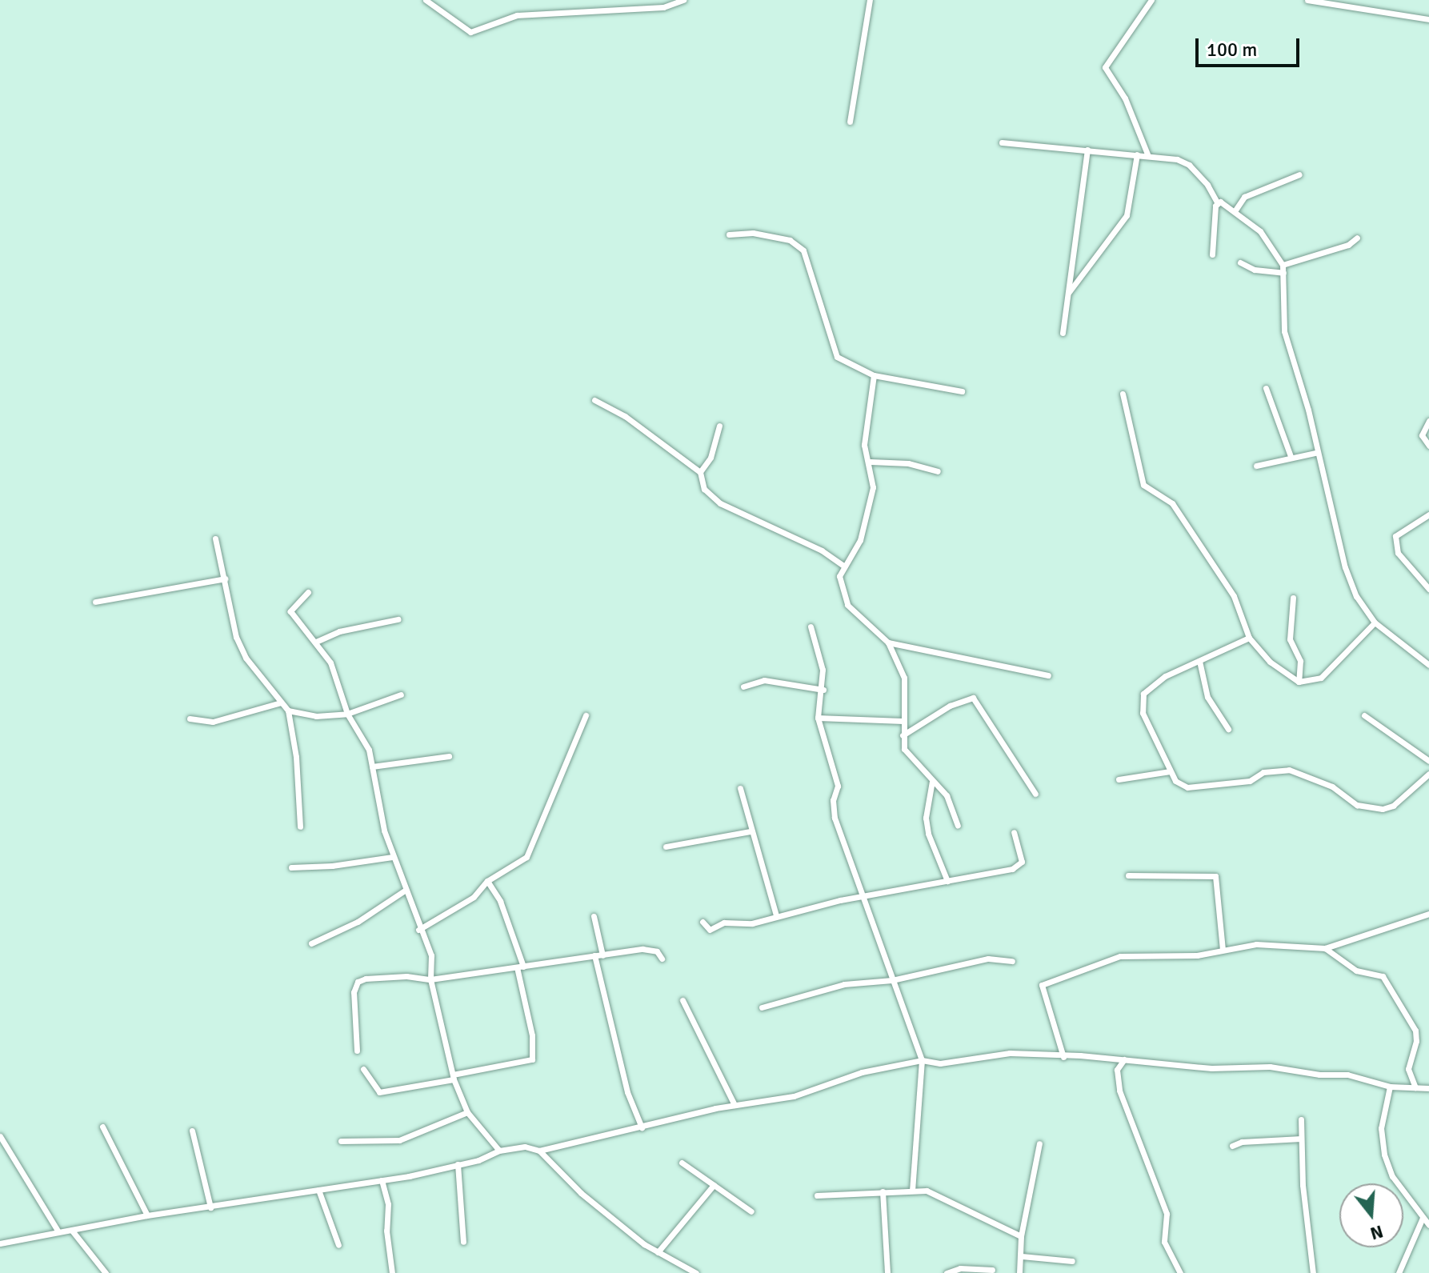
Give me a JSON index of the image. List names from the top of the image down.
{
  "scale_bar": "100 m",
  "north": "bottom"
}
